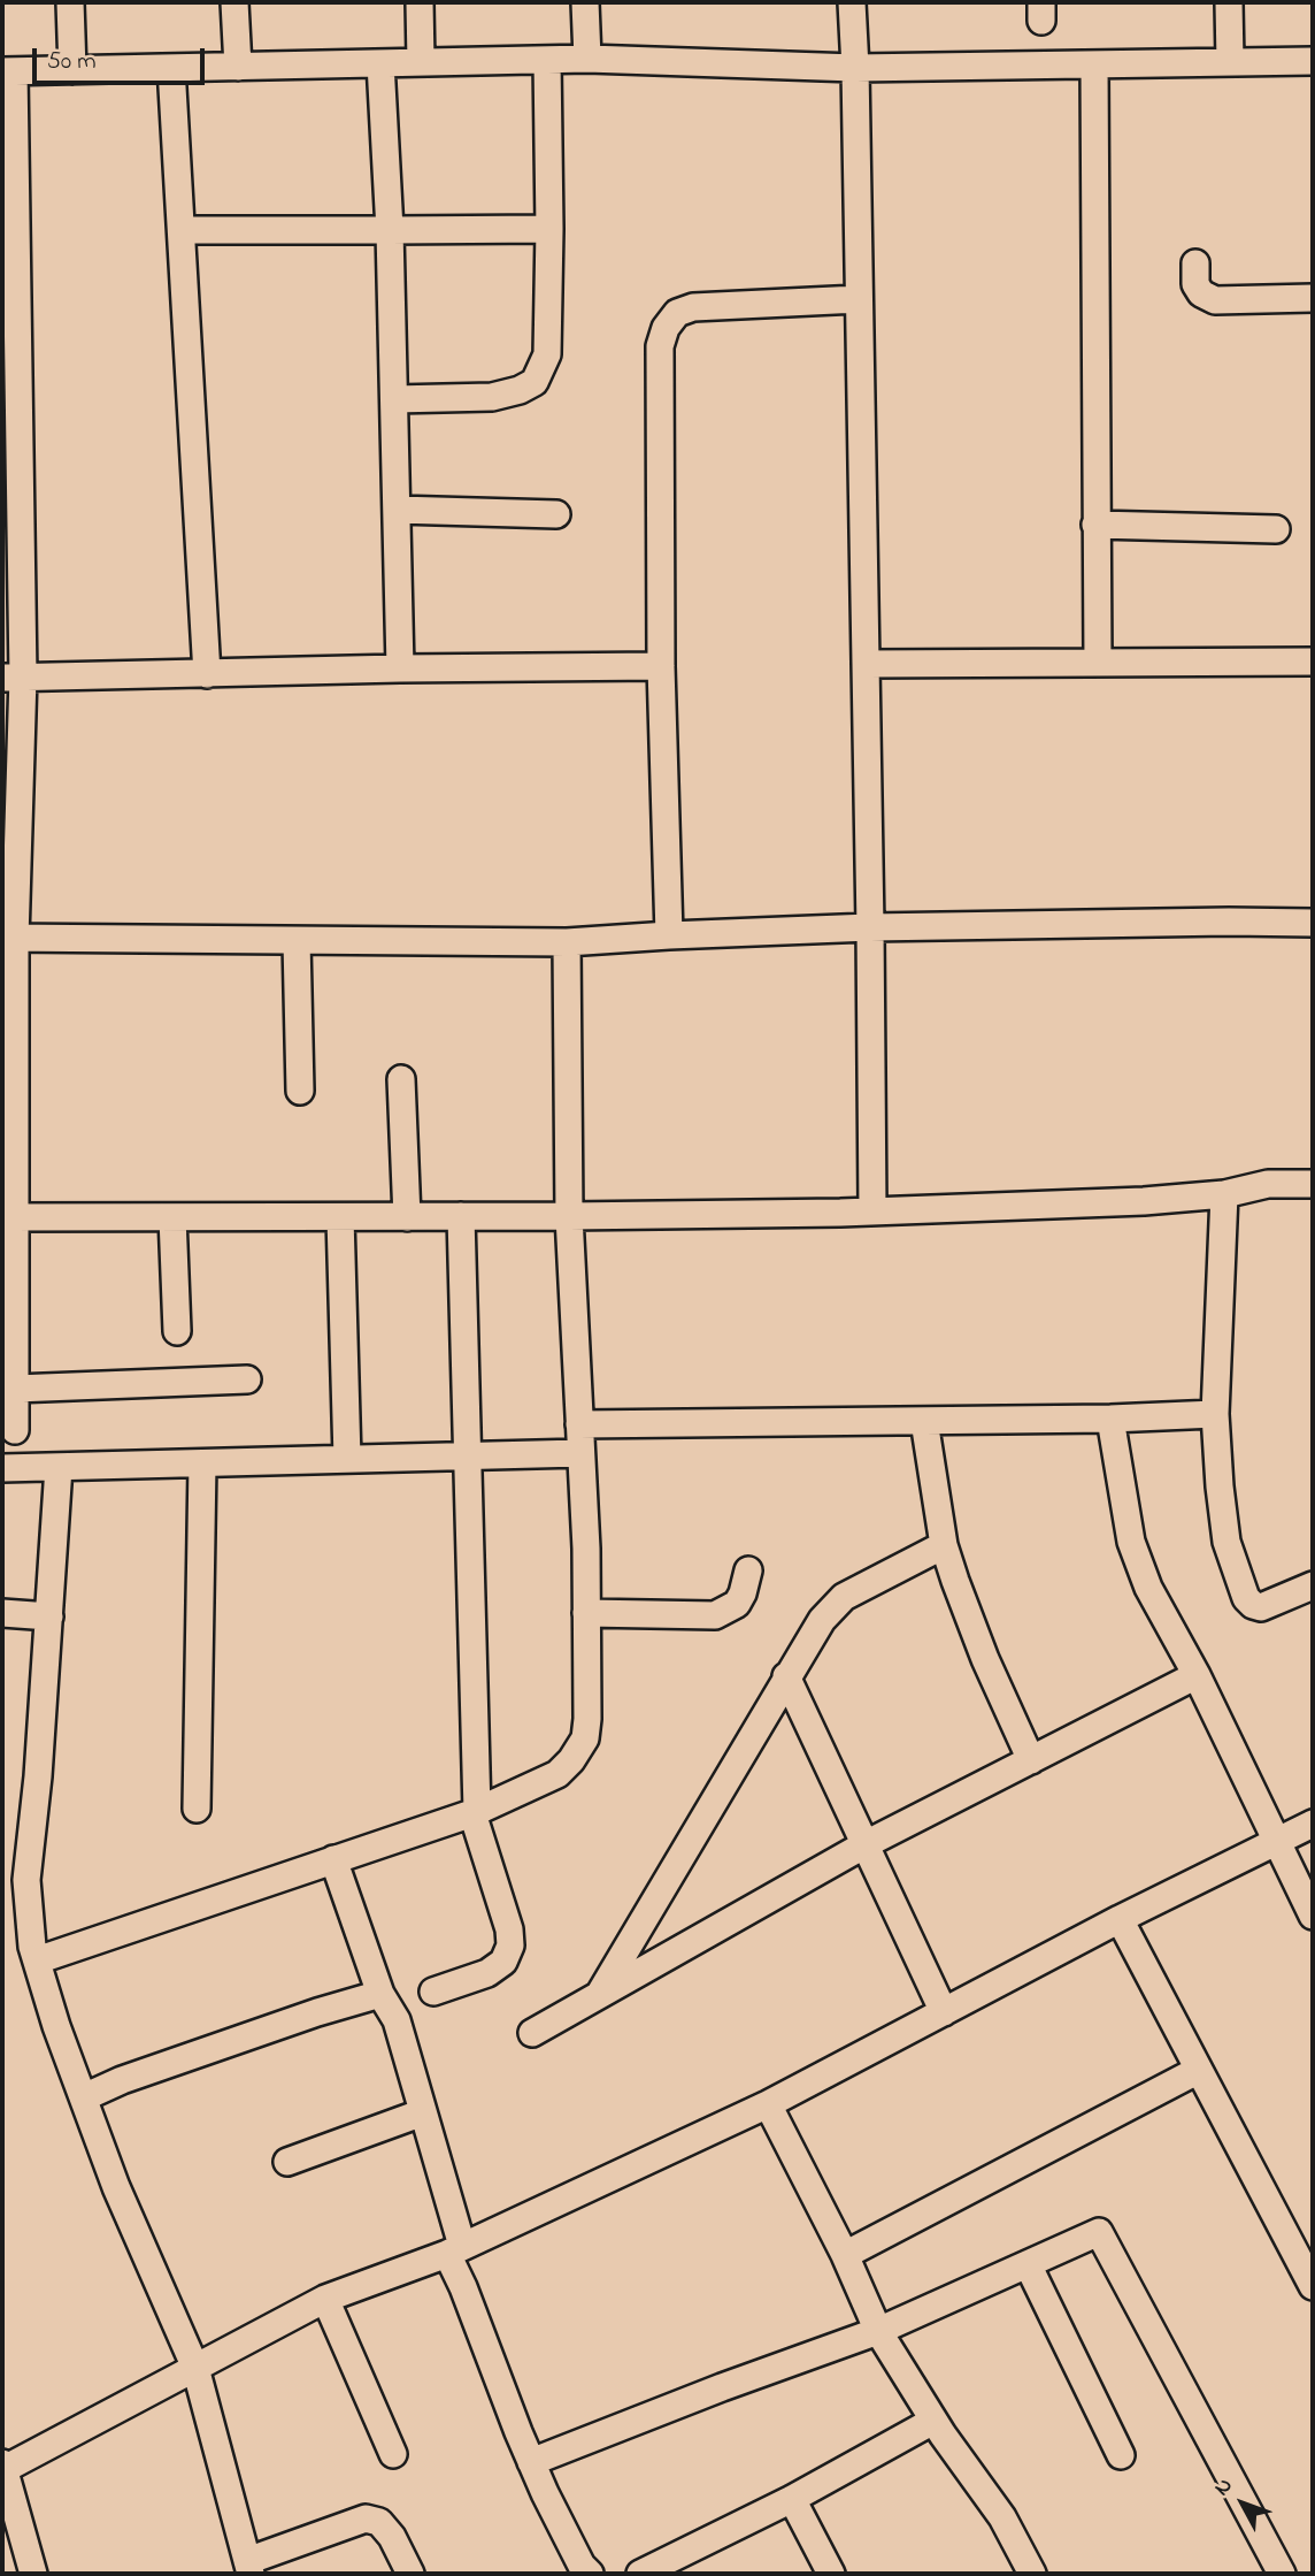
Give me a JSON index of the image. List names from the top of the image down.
{
  "scale_bar": "50 m",
  "north": "top left"
}
